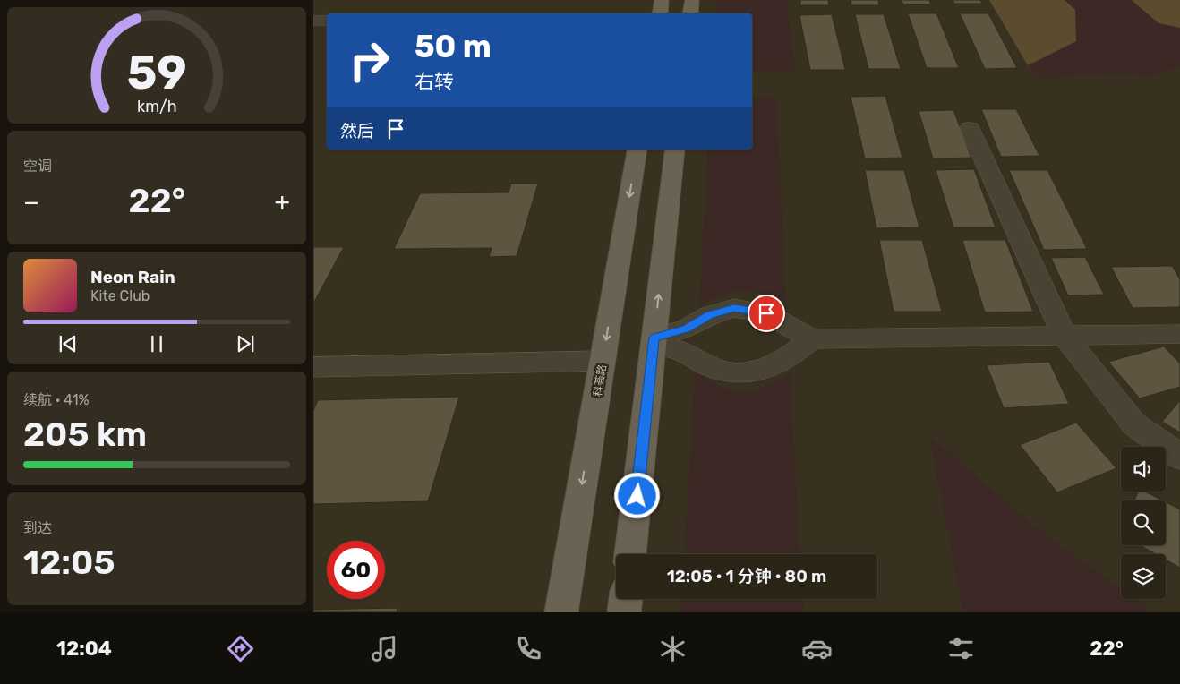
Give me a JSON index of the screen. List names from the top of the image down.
{
  "streets": {
    "main road": ["科荟路"]
  },
  "page": {
    "turn": ["50 m", "右转"],
    "then": "然后",
    "tile": [
      "空调",
      ["续航 · 41%", "205 km"],
      ["到达", "12:05"]
    ],
    "heat": ["−", "22°", "+"],
    "song": ["Neon Rain", "Kite Club"],
    "limit": "60",
    "trip": "12:05 · 1 分钟 · 80 m",
    "tabs": ["12:04", "22°"],
    "gauge": ["59", "km/h"]
  }
}
